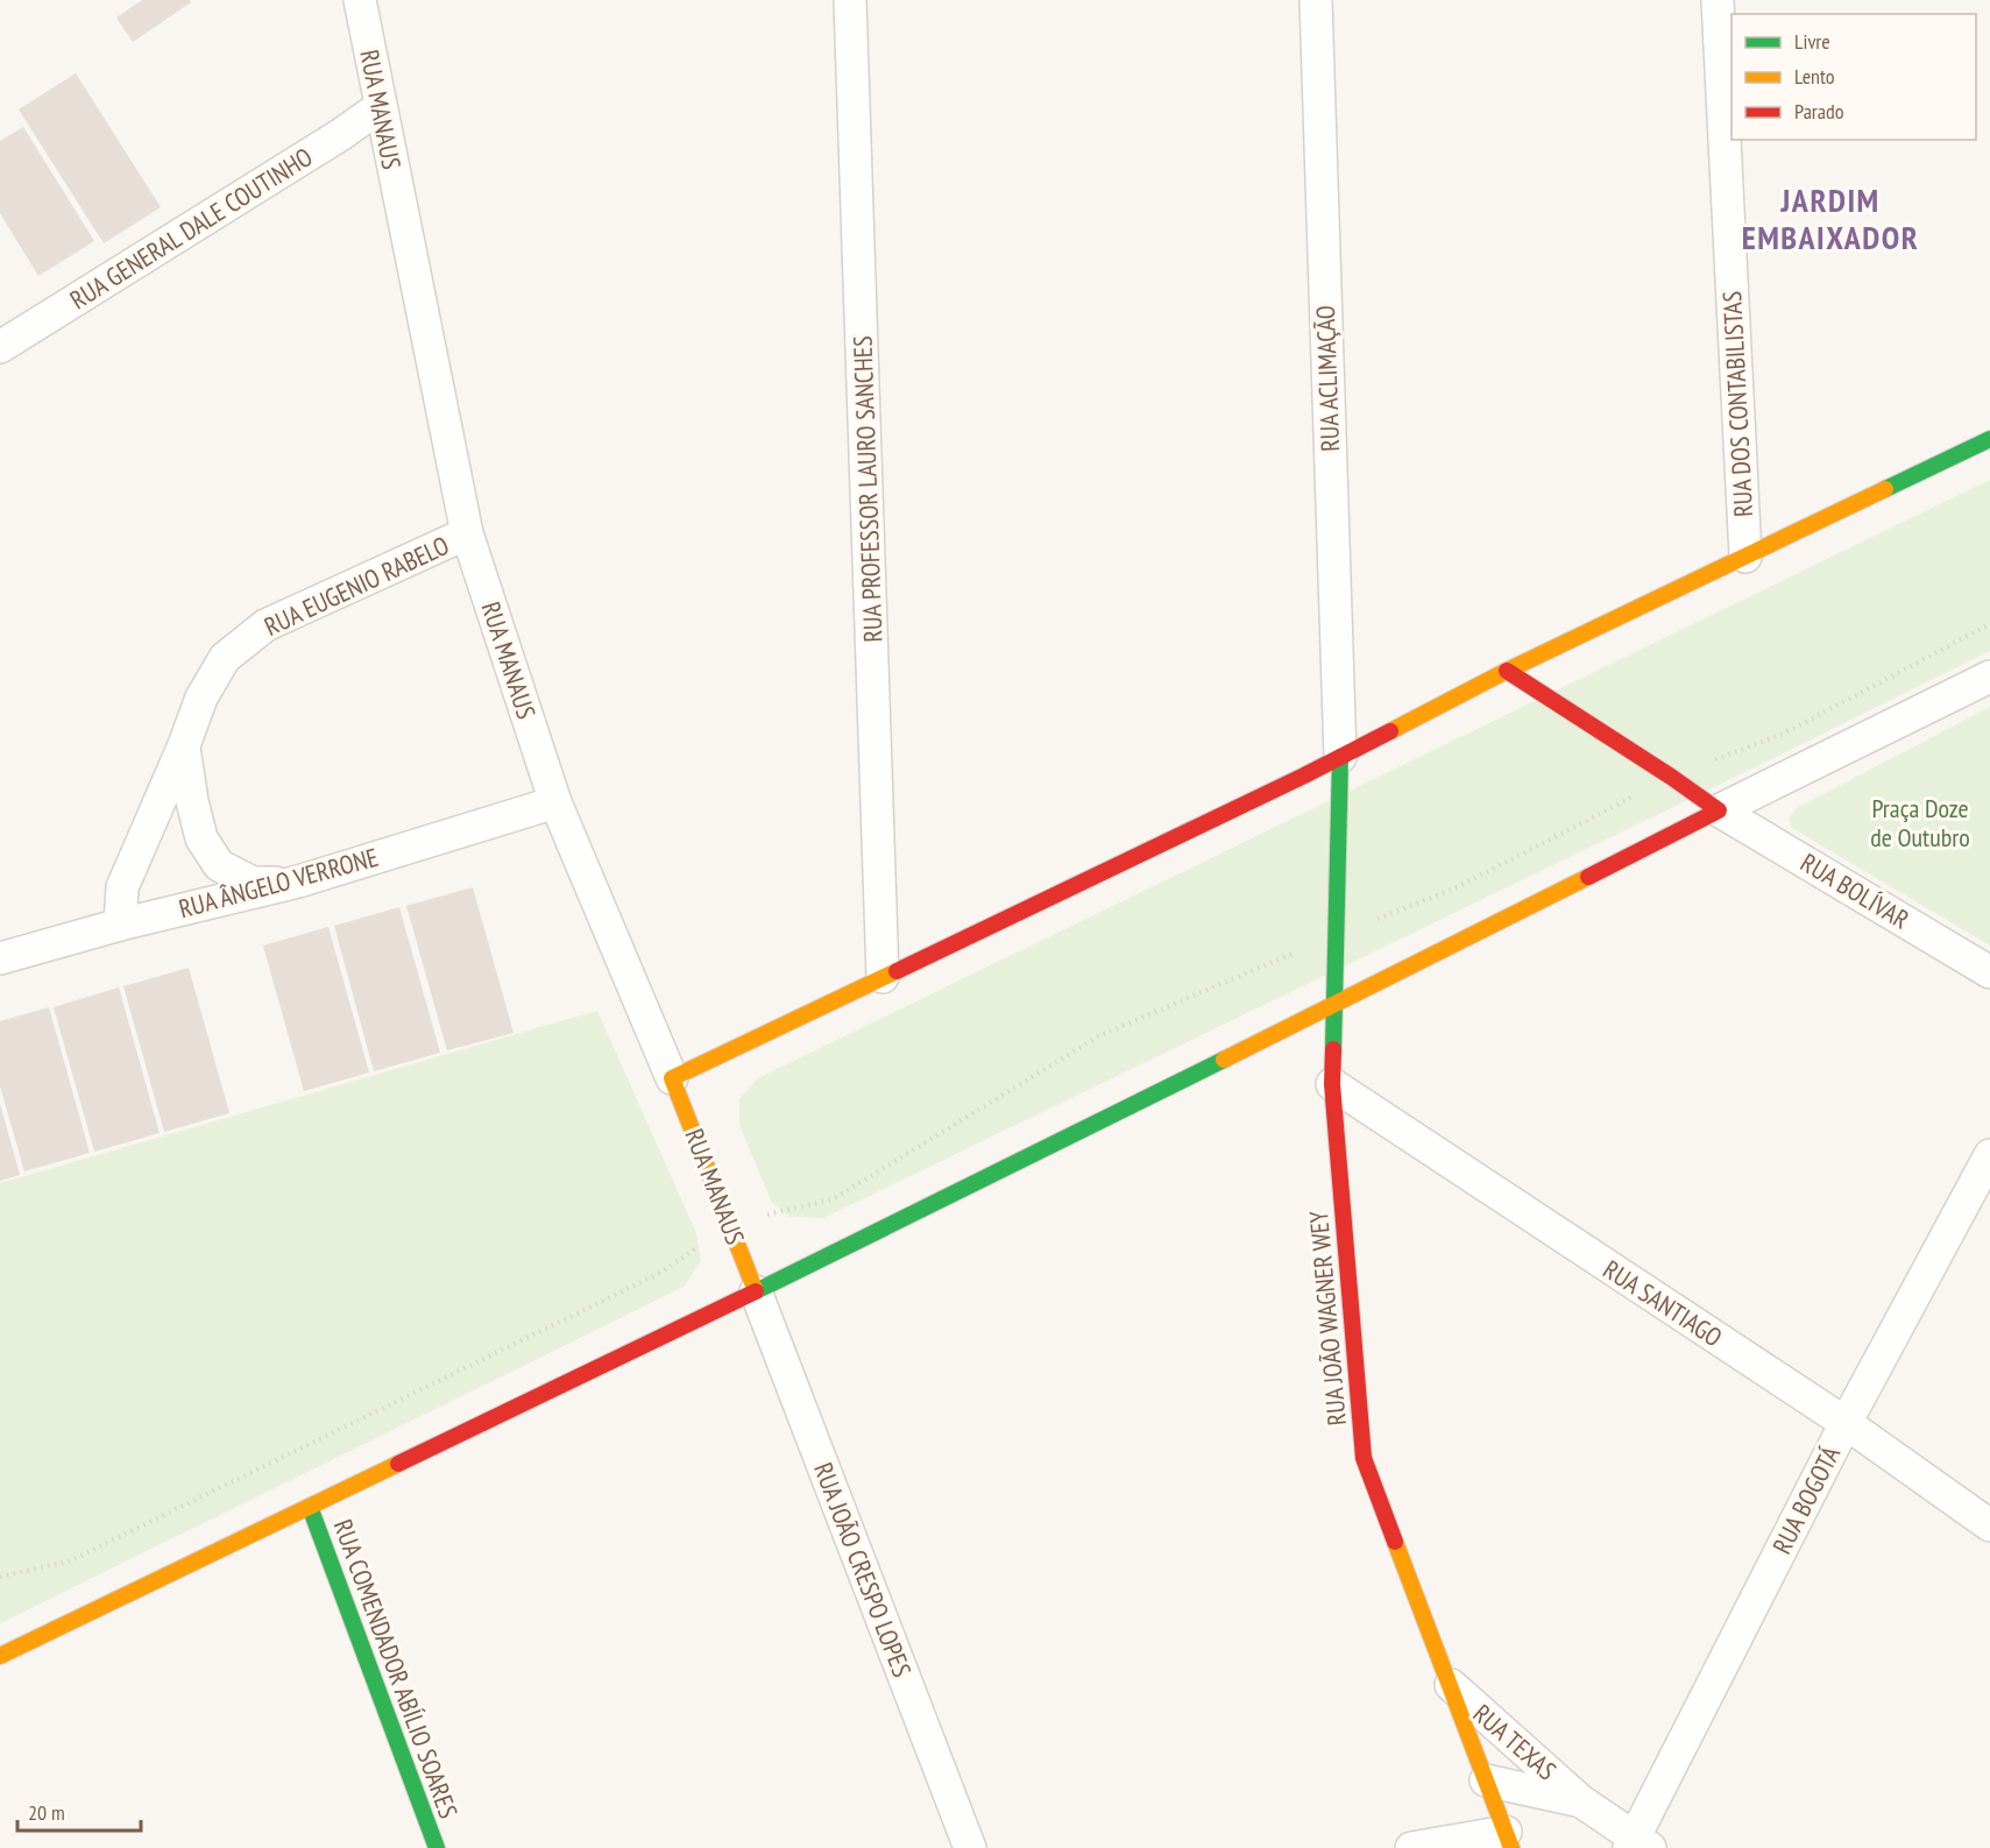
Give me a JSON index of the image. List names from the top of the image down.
{
  "streets": {
    "street": [
      "RUA MANAUS",
      "RUA GENERAL DALE COUTINHO",
      "RUA ACLIMAÇÃO",
      "RUA DOS CONTABILISTAS",
      "RUA PROFESSOR LAURO SANCHES",
      "RUA EUGENIO RABELO",
      "RUA ÂNGELO VERRONE",
      "RUA BOLÍVAR",
      "RUA SANTIAGO",
      "RUA JOÃO WAGNER WEY",
      "RUA BOGOTÁ",
      "RUA JOÃO CRESPO LOPES",
      "RUA COMENDADOR ABÍLIO SOARES",
      "RUA TEXAS"
    ]
  },
  "crossings": [
    ["RUA MANAUS", "RUA GENERAL DALE COUTINHO"],
    ["RUA MANAUS", "RUA EUGENIO RABELO"],
    ["RUA MANAUS", "RUA ÂNGELO VERRONE"],
    ["RUA MANAUS", "RUA JOÃO CRESPO LOPES"],
    ["RUA ACLIMAÇÃO", "RUA JOÃO WAGNER WEY"],
    ["RUA EUGENIO RABELO", "RUA ÂNGELO VERRONE"],
    ["RUA SANTIAGO", "RUA JOÃO WAGNER WEY"],
    ["RUA SANTIAGO", "RUA BOGOTÁ"],
    ["RUA JOÃO WAGNER WEY", "RUA TEXAS"],
    ["RUA BOGOTÁ", "RUA TEXAS"]
  ],
  "districts": ["JARDIM EMBAIXADOR"],
  "parks": ["Praça Doze de Outubro"],
  "legend": ["Livre", "Lento", "Parado"],
  "scale_bar": "20 m"
}
